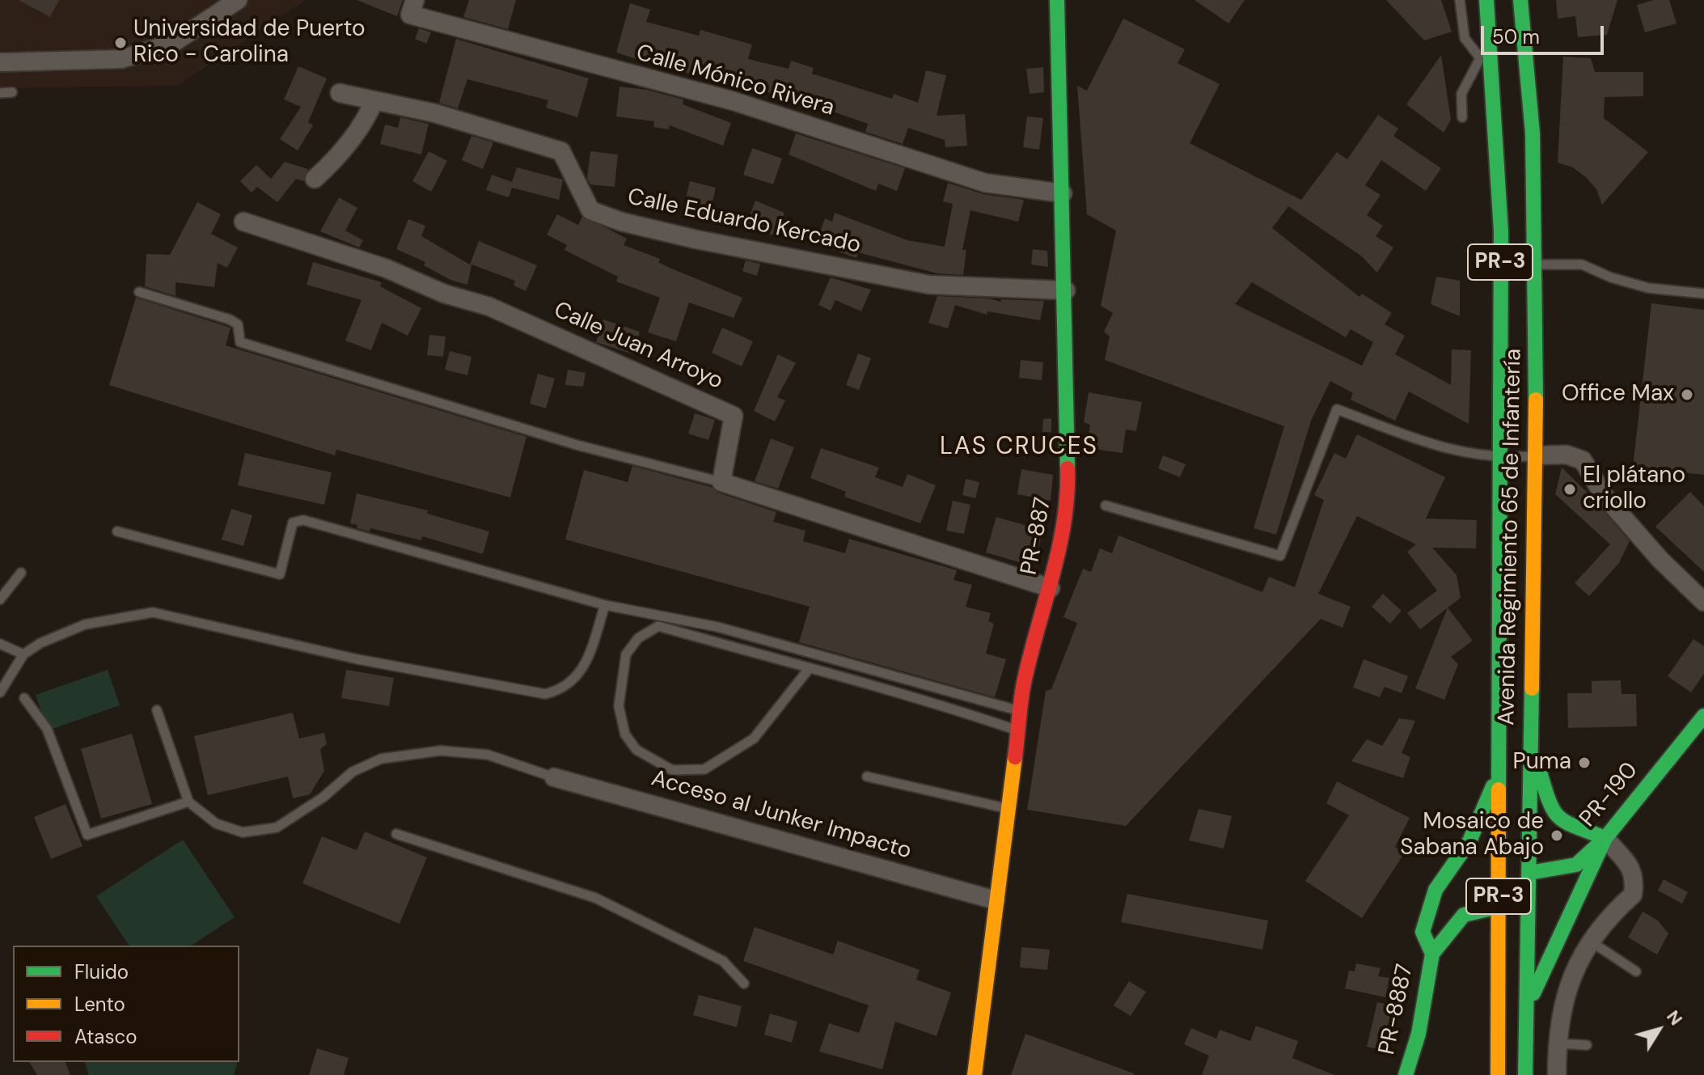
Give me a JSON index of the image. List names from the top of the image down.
{
  "streets": {
    "main road": [
      "PR-3",
      "PR-887",
      "Avenida Regimiento 65 de Infantería",
      "PR-190",
      "PR-8887"
    ],
    "street": [
      "Calle Mónico Rivera",
      "Calle Eduardo Kercado",
      "Calle Juan Arroyo",
      "Acceso al Junker Impacto"
    ]
  },
  "crossings": [
    ["Calle Mónico Rivera", "PR-887"],
    ["Calle Eduardo Kercado", "PR-887"],
    ["PR-887", "Acceso al Junker Impacto"],
    ["Avenida Regimiento 65 de Infantería", "PR-190"]
  ],
  "districts": ["LAS CRUCES"],
  "places": [
    "Universidad de Puerto Rico - Carolina",
    "Office Max",
    "El plátano criollo",
    "Puma",
    "Mosaico de Sabana Abajo"
  ],
  "legend": ["Fluido", "Lento", "Atasco"],
  "scale_bar": "50 m",
  "north": "top right"
}
